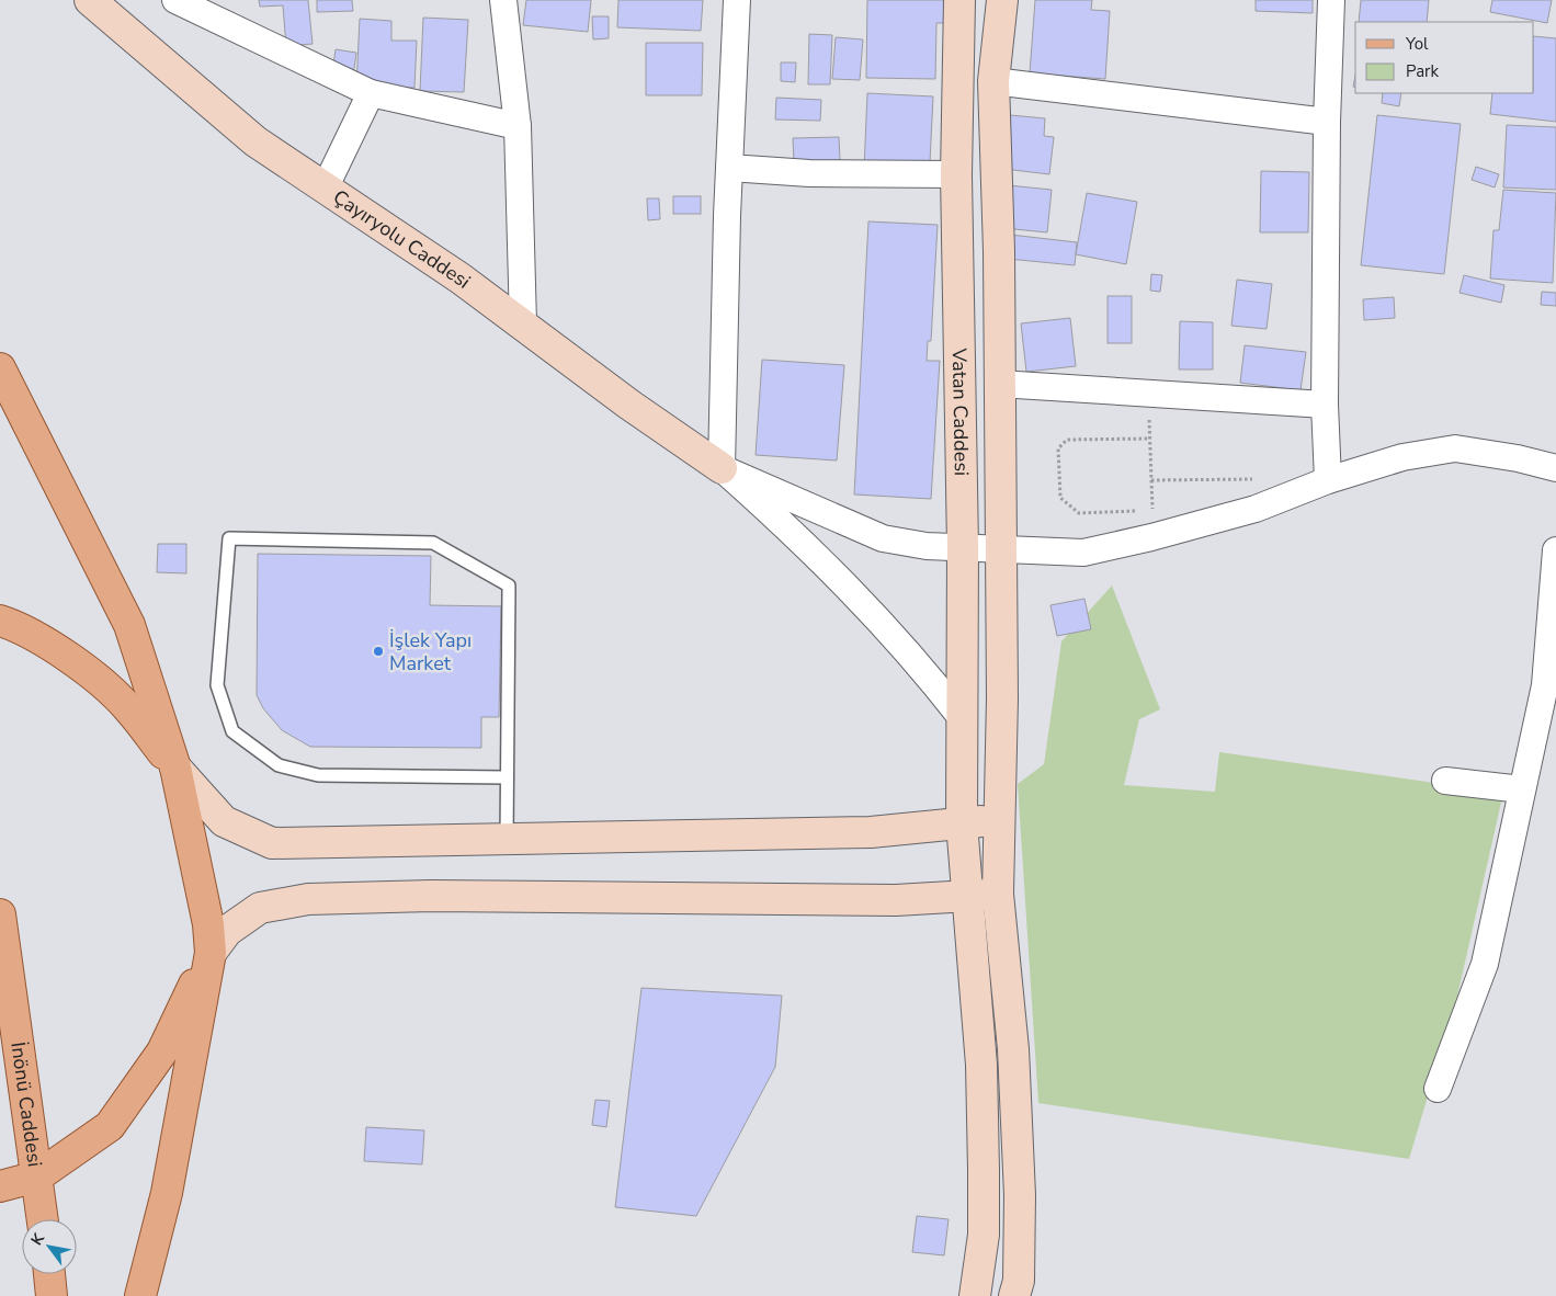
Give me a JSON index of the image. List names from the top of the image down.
{
  "streets": {
    "main road": ["Çayıryolu Caddesi", "Vatan Caddesi", "İnönü Caddesi"]
  },
  "places": ["İşlek Yapı Market"],
  "legend": ["Yol", "Park"],
  "north": "top left"
}
